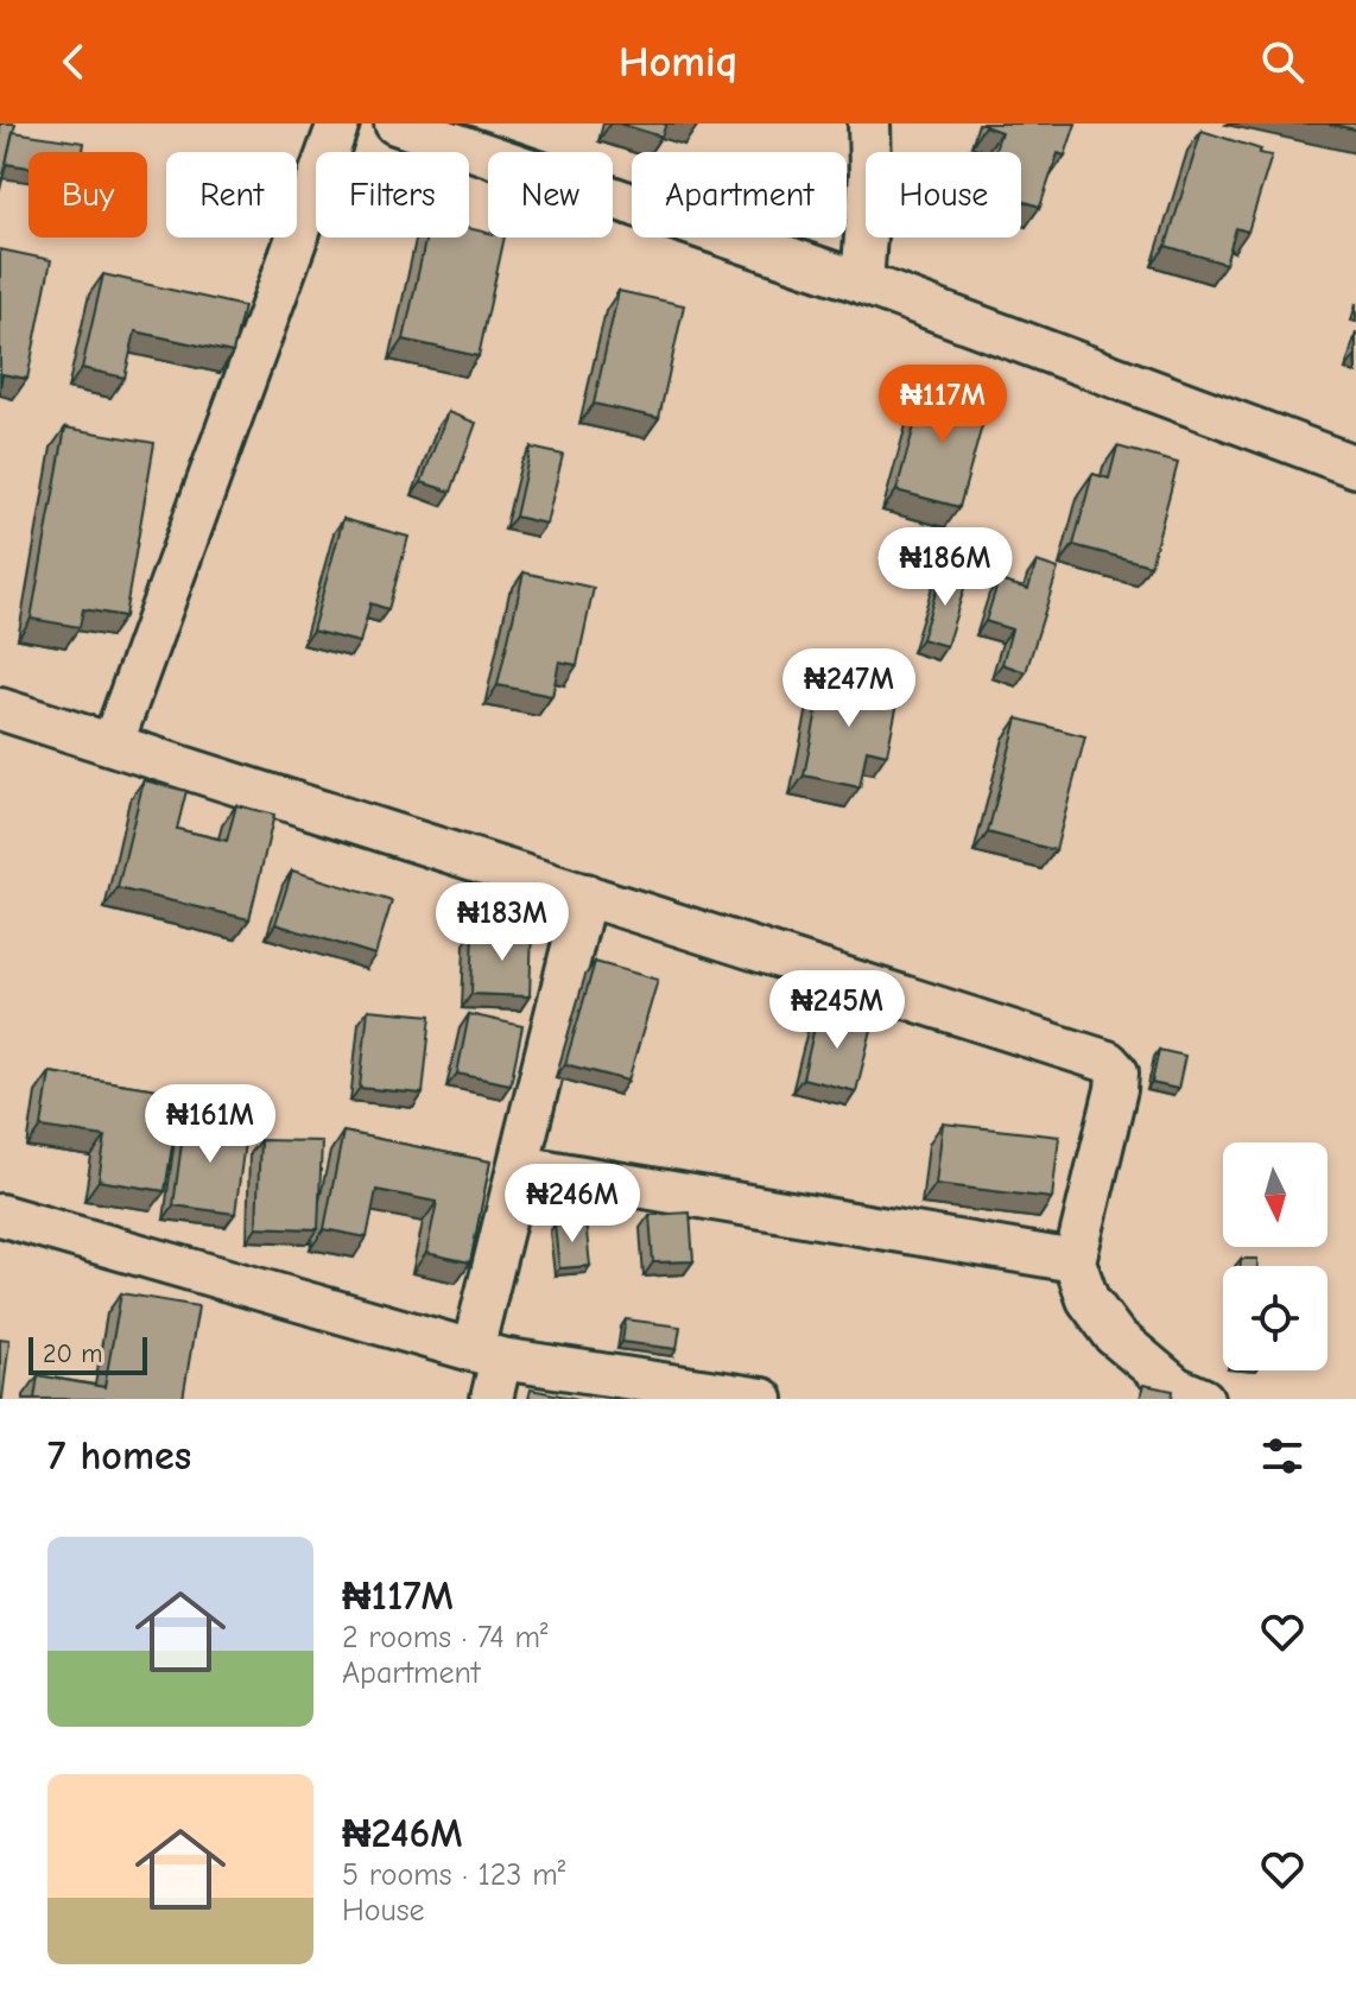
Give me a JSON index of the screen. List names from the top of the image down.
{
  "scale_bar": "20 m",
  "north": "bottom",
  "page": {
    "header": "Homiq",
    "chip": [
      "Buy",
      "Rent",
      "Filters",
      "New",
      "Apartment",
      "House"
    ],
    "price": [
      "₦117M",
      "₦186M",
      "₦247M",
      "₦183M",
      "₦245M",
      "₦161M",
      "₦246M"
    ],
    "scale": "20 m",
    "heading": "7 homes",
    "list": [
      {
        "name": "₦117M",
        "note": "2 rooms · 74 m² · Apartment"
      },
      {
        "name": "₦246M",
        "note": "5 rooms · 123 m² · House"
      }
    ]
  }
}
